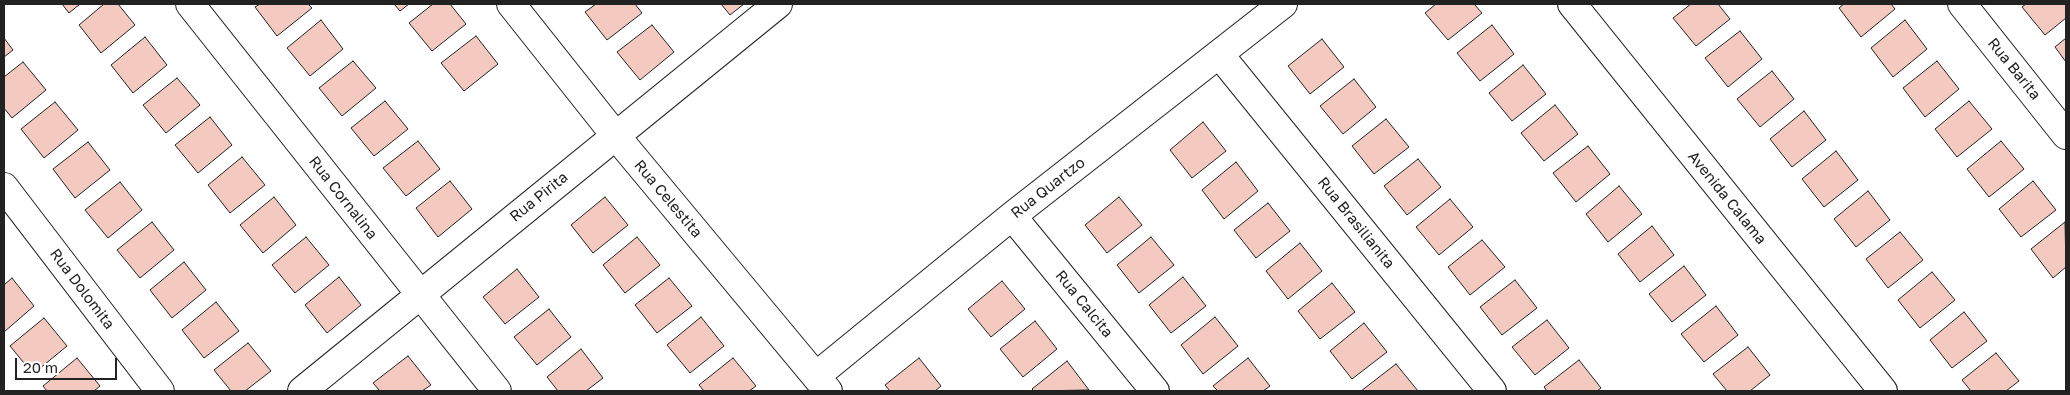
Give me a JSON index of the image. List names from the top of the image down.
{
  "streets": {
    "street": [
      "Rua Barita",
      "Rua Quartzo",
      "Rua Pirita",
      "Rua Cornalina",
      "Avenida Calama",
      "Rua Celestita",
      "Rua Brasilianita",
      "Rua Dolomita",
      "Rua Calcita"
    ]
  },
  "crossings": [
    ["Rua Quartzo", "Rua Celestita"],
    ["Rua Quartzo", "Rua Brasilianita"],
    ["Rua Quartzo", "Rua Calcita"],
    ["Rua Pirita", "Rua Cornalina"],
    ["Rua Pirita", "Rua Celestita"]
  ],
  "scale_bar": "20 m"
}
